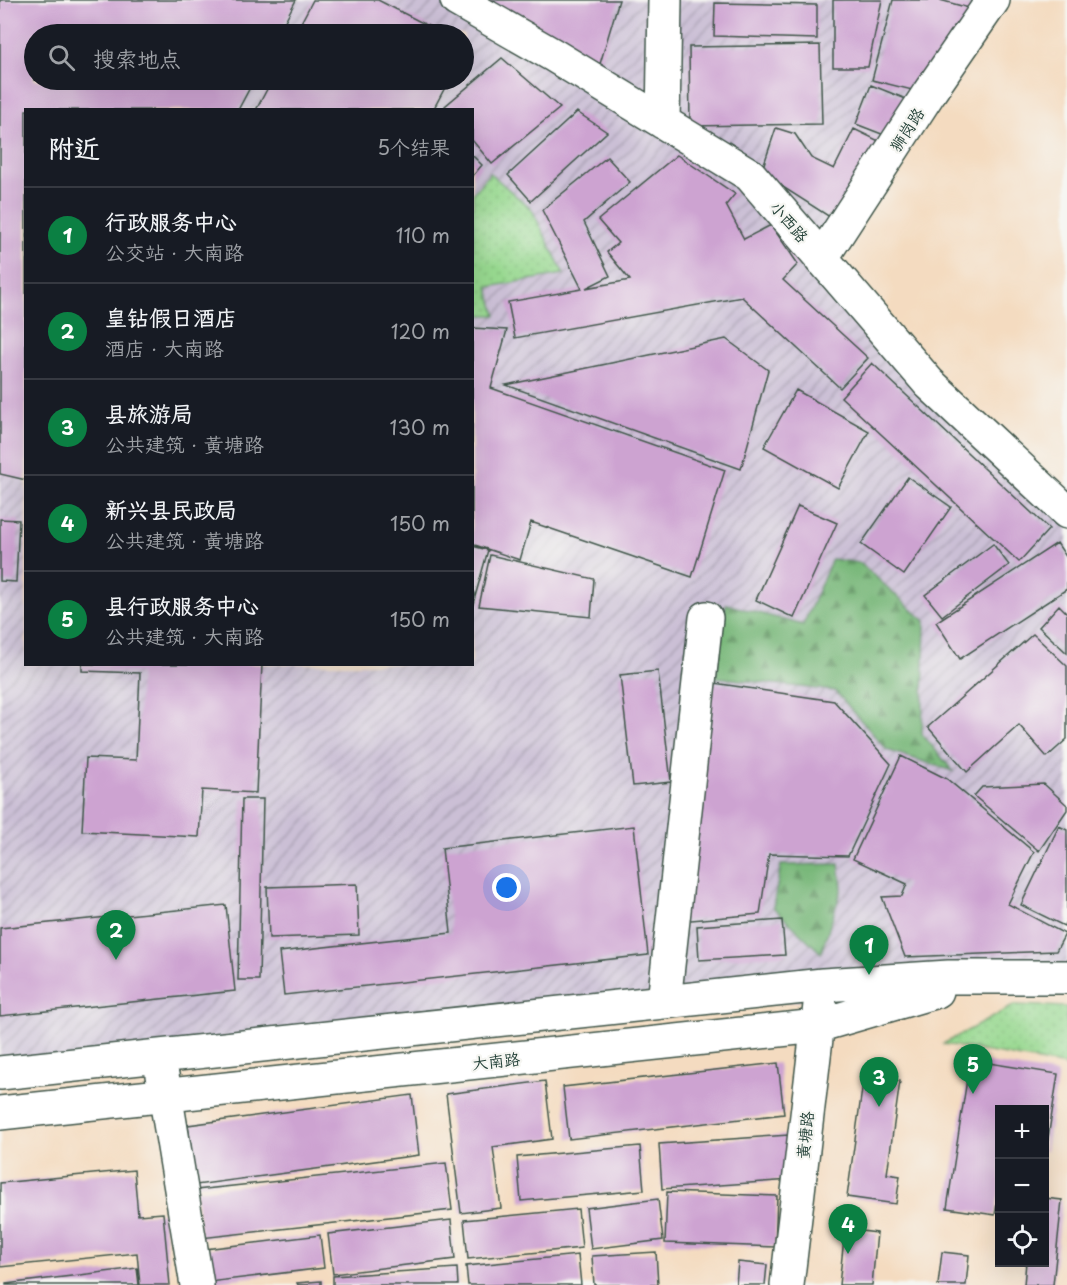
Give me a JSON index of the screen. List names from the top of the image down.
{
  "streets": {
    "street": [
      "狮岗路",
      "小西路",
      "大南路",
      "黄塘路"
    ]
  },
  "crossings": [
    ["狮岗路", "小西路"],
    ["大南路", "黄塘路"]
  ],
  "page": {
    "search": "搜索地点",
    "heading": ["附近", "5个结果"],
    "list": [
      {
        "mark": "1",
        "name": "行政服务中心",
        "note": "公交站 · 大南路",
        "value": "110 m"
      },
      {
        "mark": "2",
        "name": "皇钻假日酒店",
        "note": "酒店 · 大南路",
        "value": "120 m"
      },
      {
        "mark": "3",
        "name": "县旅游局",
        "note": "公共建筑 · 黄塘路",
        "value": "130 m"
      },
      {
        "mark": "4",
        "name": "新兴县民政局",
        "note": "公共建筑 · 黄塘路",
        "value": "150 m"
      },
      {
        "mark": "5",
        "name": "县行政服务中心",
        "note": "公共建筑 · 大南路",
        "value": "150 m"
      }
    ],
    "pins": [
      "2",
      "1",
      "5",
      "3",
      "4"
    ],
    "map_buttons": ["+", "−"]
  }
}
